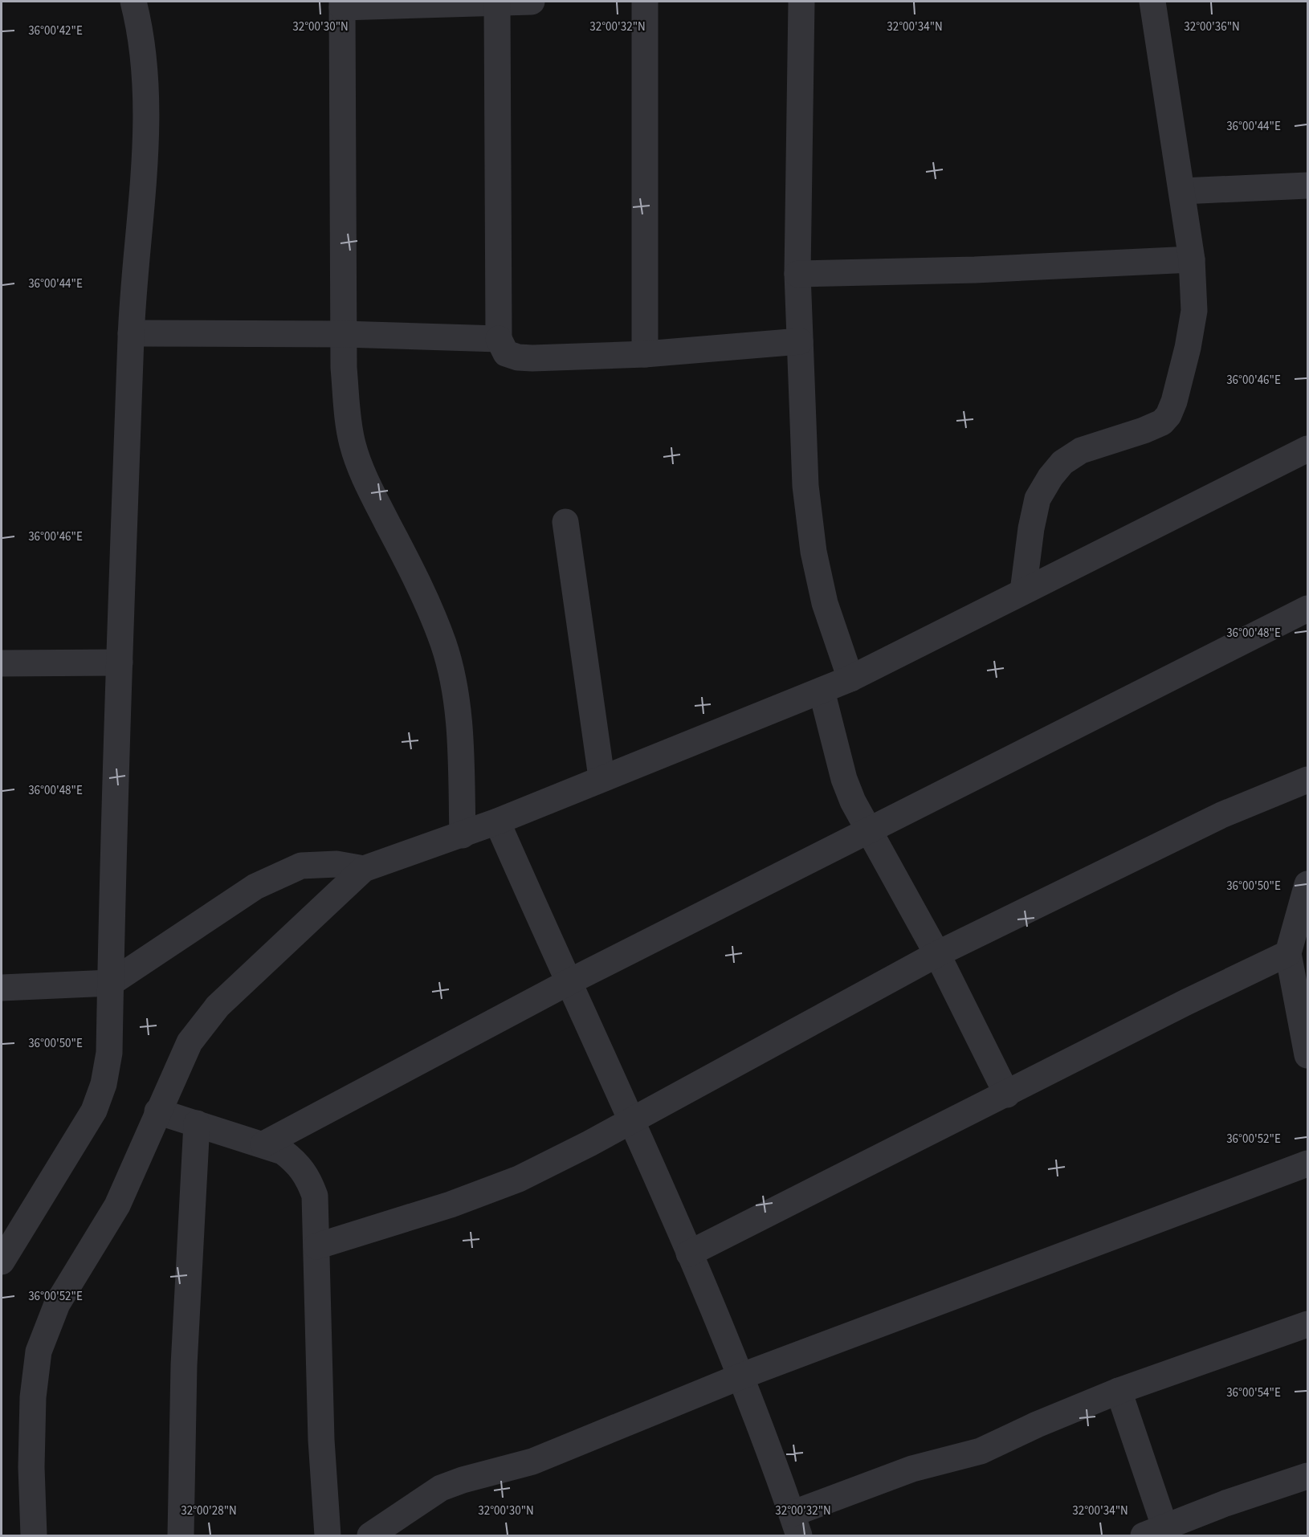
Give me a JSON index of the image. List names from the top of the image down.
{
  "coordinates": [
    "32°00'30\"N",
    "32°00'32\"N",
    "32°00'34\"N",
    "32°00'36\"N",
    "36°00'42\"E",
    "36°00'44\"E",
    "36°00'46\"E",
    "36°00'48\"E",
    "36°00'50\"E",
    "36°00'52\"E",
    "36°00'54\"E",
    "32°00'28\"N"
  ]
}
